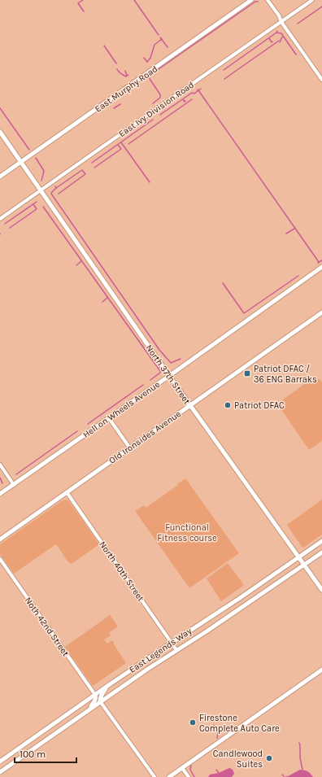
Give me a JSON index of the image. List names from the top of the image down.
{
  "streets": {
    "street": [
      "East Murphy Road",
      "East Ivy Division Road",
      "North 37th Street",
      "Hell on Wheels Avenue",
      "Old Ironsides Avenue",
      "North 40th Street",
      "Noth 42nd Street",
      "East Legends Way"
    ]
  },
  "crossings": [
    ["East Murphy Road", "North 37th Street"],
    ["East Ivy Division Road", "North 37th Street"],
    ["North 37th Street", "Hell on Wheels Avenue"],
    ["North 37th Street", "Old Ironsides Avenue"],
    ["North 37th Street", "East Legends Way"],
    ["Old Ironsides Avenue", "North 40th Street"],
    ["North 40th Street", "East Legends Way"],
    ["Noth 42nd Street", "East Legends Way"]
  ],
  "parks": ["Functional Fitness course"],
  "places": {
    "transit": ["Patriot DFAC / 36 ENG Barraks"],
    "other": ["Patriot DFAC", "Firestone Complete Auto Care", "Candlewood Suites"]
  },
  "scale_bar": "100 m"
}
